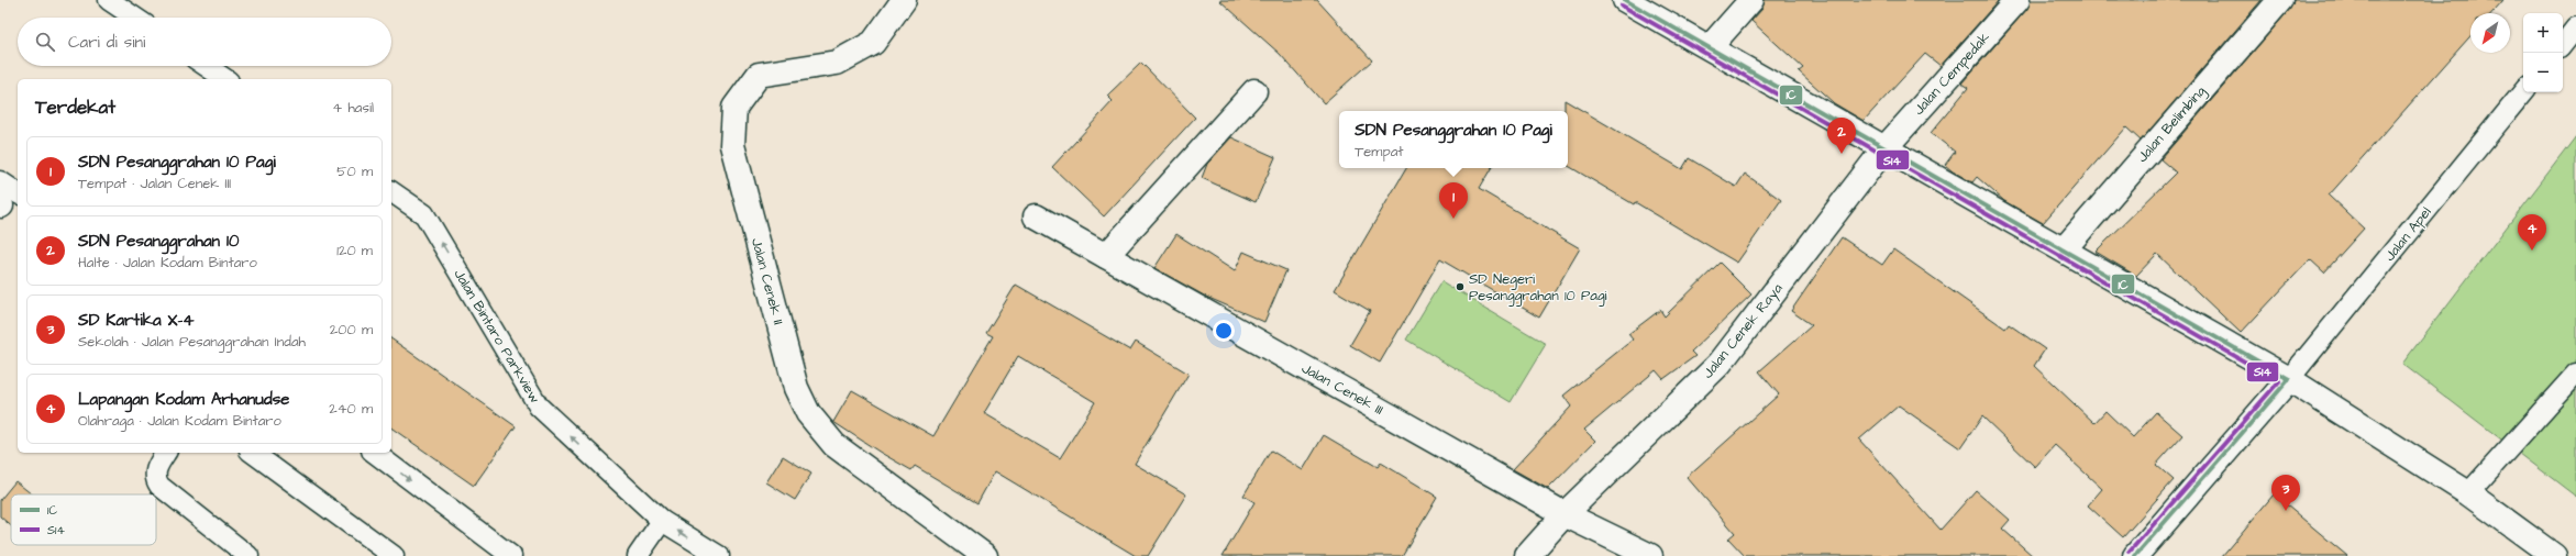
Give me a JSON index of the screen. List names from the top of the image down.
{
  "streets": {
    "street": [
      "Jalan Cempedak",
      "Jalan Belimbing",
      "Jalan Cenek II",
      "Jalan Cenek Raya",
      "Jalan Cenek III"
    ],
    "lane": ["Jalan Apel", "Jalan Bintaro Parkview"]
  },
  "crossings": [
    ["Jalan Cempedak", "Jalan Cenek Raya"],
    ["Jalan Cenek Raya", "Jalan Cenek III"]
  ],
  "places": ["SD Negeri Pesanggrahan 10 Pagi"],
  "lines": ["transit line 1C", "transit line S14"],
  "legend": ["1C", "S14"],
  "north": "bottom left",
  "page": {
    "map_buttons": ["+", "−"],
    "search": "Cari di sini",
    "heading": ["Terdekat", "4 hasil"],
    "popup": ["SDN Pesanggrahan 10 Pagi", "Tempat"],
    "pins": [
      "2",
      "1",
      "4",
      "3"
    ],
    "list": [
      {
        "mark": "1",
        "name": "SDN Pesanggrahan 10 Pagi",
        "note": "Tempat · Jalan Cenek III",
        "value": "50 m"
      },
      {
        "mark": "2",
        "name": "SDN Pesanggrahan 10",
        "note": "Halte · Jalan Kodam Bintaro",
        "value": "120 m"
      },
      {
        "mark": "3",
        "name": "SD Kartika X-4",
        "note": "Sekolah · Jalan Pesanggrahan Indah",
        "value": "200 m"
      },
      {
        "mark": "4",
        "name": "Lapangan Kodam Arhanudse",
        "note": "Olahraga · Jalan Kodam Bintaro",
        "value": "240 m"
      }
    ]
  }
}
